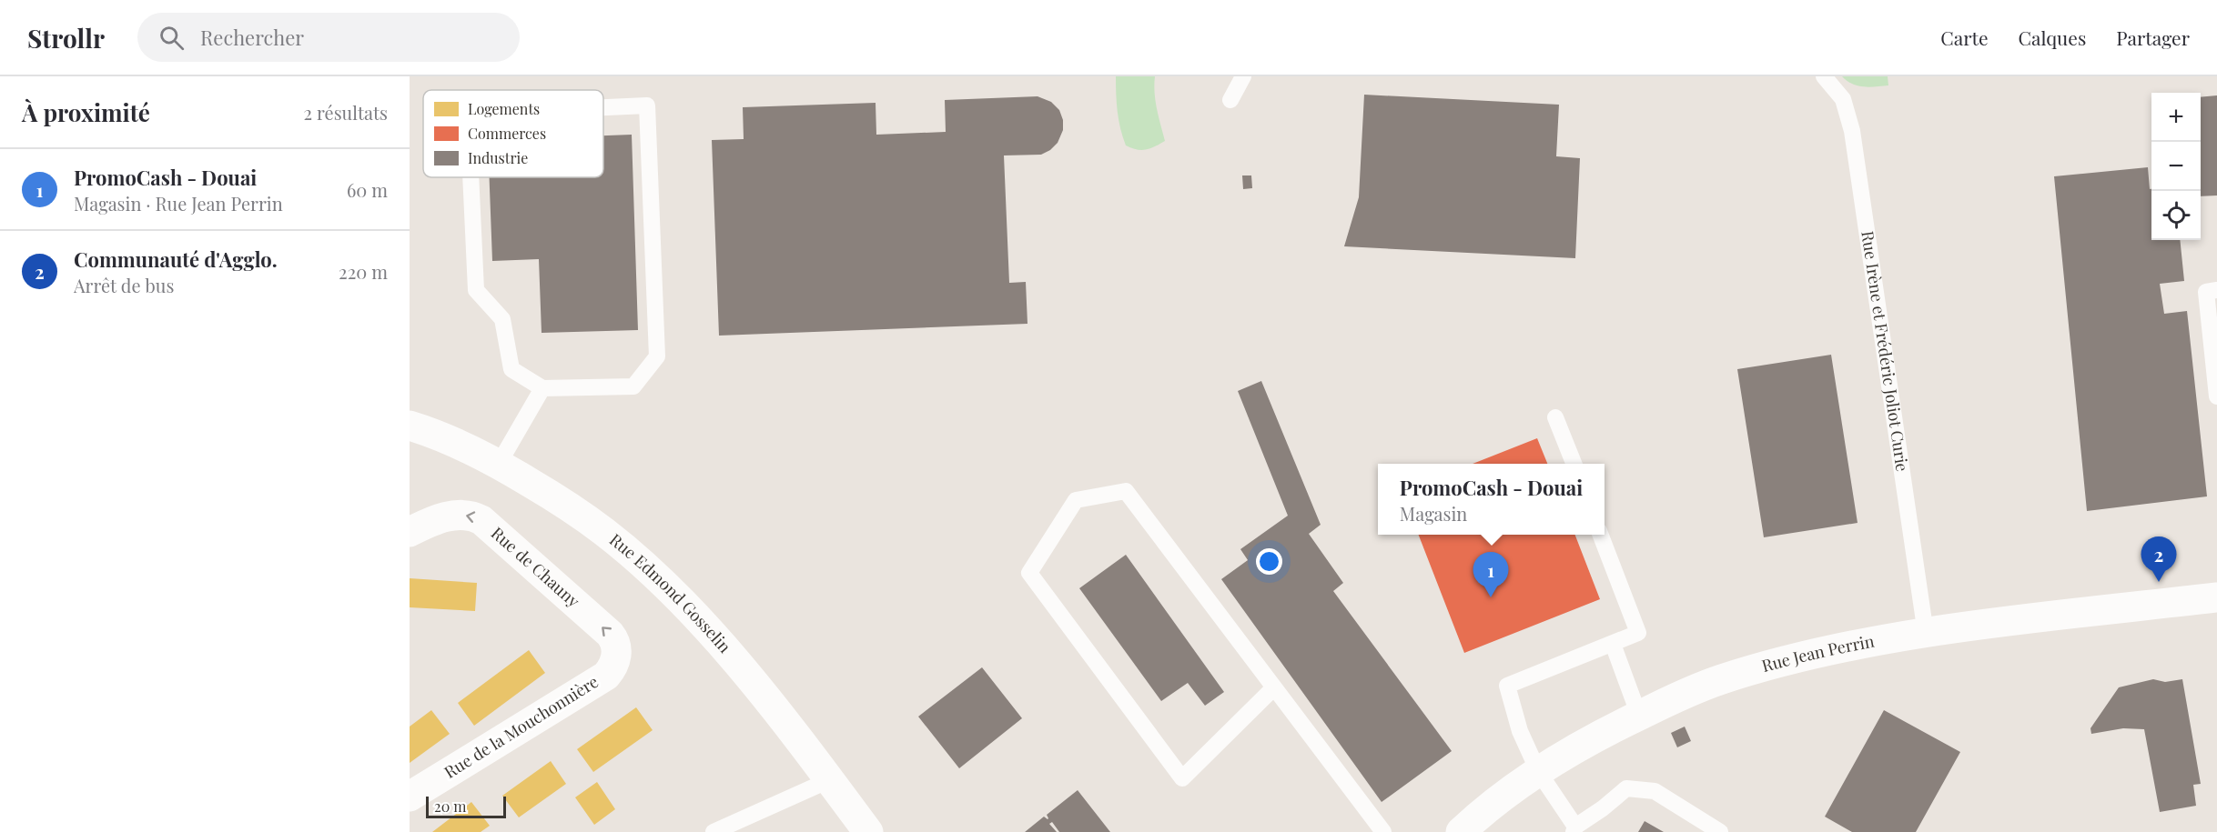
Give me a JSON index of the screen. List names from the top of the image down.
{
  "streets": {
    "street": [
      "Rue de Chauny",
      "Rue Edmond Gosselin",
      "Rue Jean Perrin",
      "Rue de la Mouchonnière"
    ],
    "lane": ["Rue Irène et Frédéric Joliot Curie"]
  },
  "crossings": [
    ["Rue Irène et Frédéric Joliot Curie", "Rue Jean Perrin"],
    ["Rue de Chauny", "Rue de la Mouchonnière"]
  ],
  "one_way": ["Rue de Chauny"],
  "legend": ["Logements", "Commerces", "Industrie"],
  "scale_bar": "20 m",
  "page": {
    "header": "Strollr",
    "search": "Rechercher",
    "nav": ["Carte", "Calques", "Partager"],
    "heading": ["À proximité", "2 résultats"],
    "map_buttons": ["+", "−"],
    "list": [
      {
        "mark": "1",
        "name": "PromoCash - Douai",
        "note": "Magasin · Rue Jean Perrin",
        "value": "60 m"
      },
      {
        "mark": "2",
        "name": "Communauté d'Agglo.",
        "note": "Arrêt de bus",
        "value": "220 m"
      }
    ],
    "popup": ["PromoCash - Douai", "Magasin"],
    "pins": ["2", "1"],
    "scale": "20 m"
  }
}
